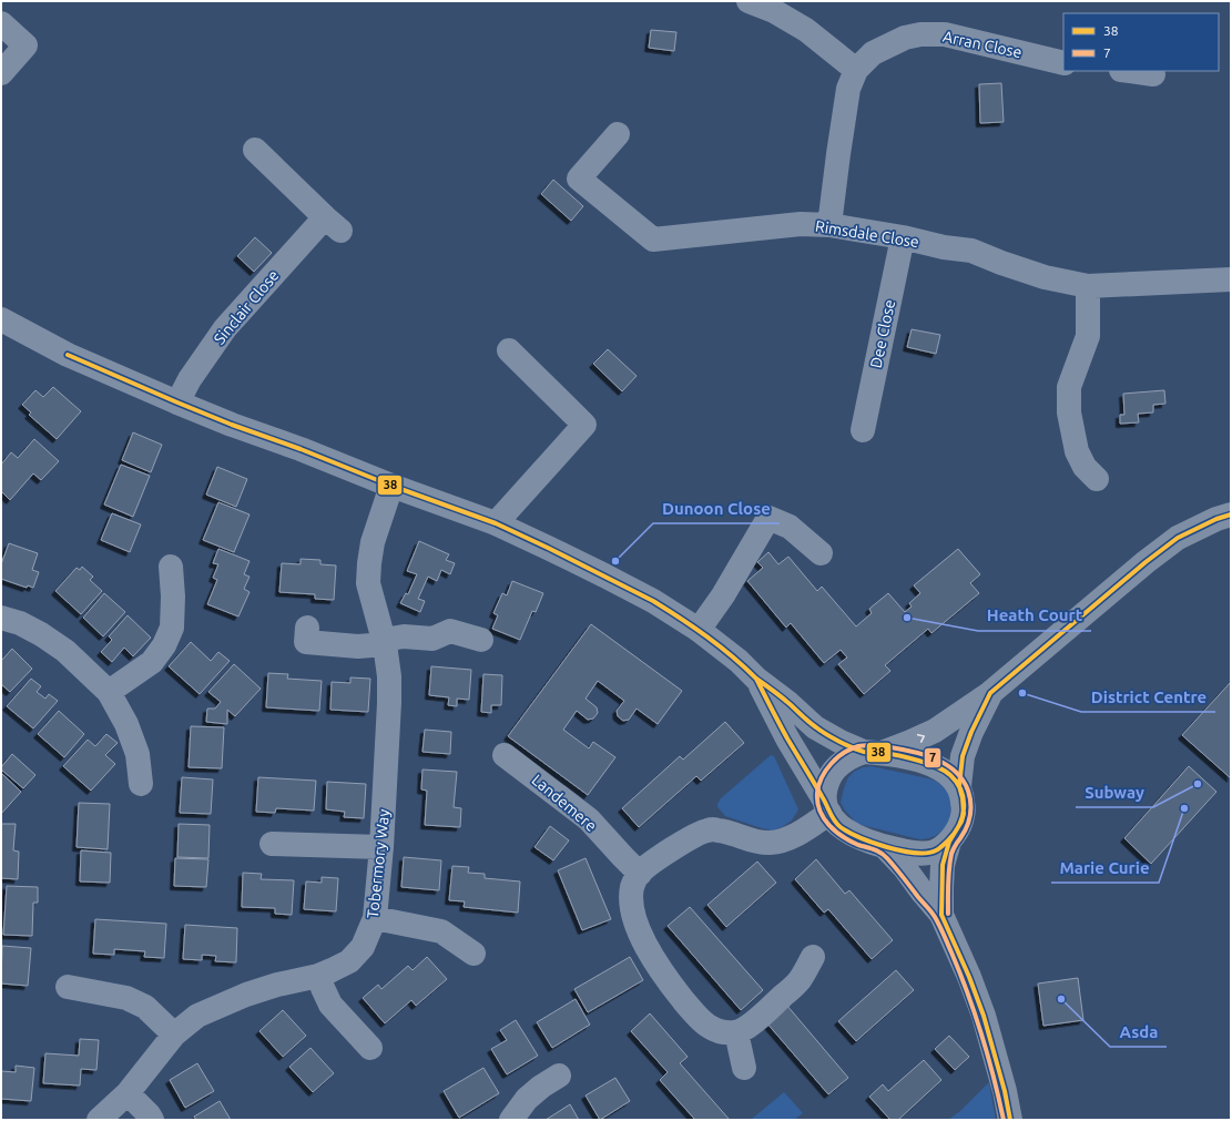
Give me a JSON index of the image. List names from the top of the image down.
{
  "streets": {
    "street": [
      "Arran Close",
      "Rimsdale Close",
      "Sinclair Close",
      "Dee Close",
      "Landemere",
      "Tobermory Way"
    ]
  },
  "crossings": [
    ["Arran Close", "Rimsdale Close"],
    ["Rimsdale Close", "Dee Close"]
  ],
  "places": [
    "Dunoon Close",
    "Heath Court",
    "District Centre",
    "Subway",
    "Marie Curie",
    "Asda"
  ],
  "lines": ["transit line 38", "transit line 7"],
  "legend": ["38", "7"]
}
